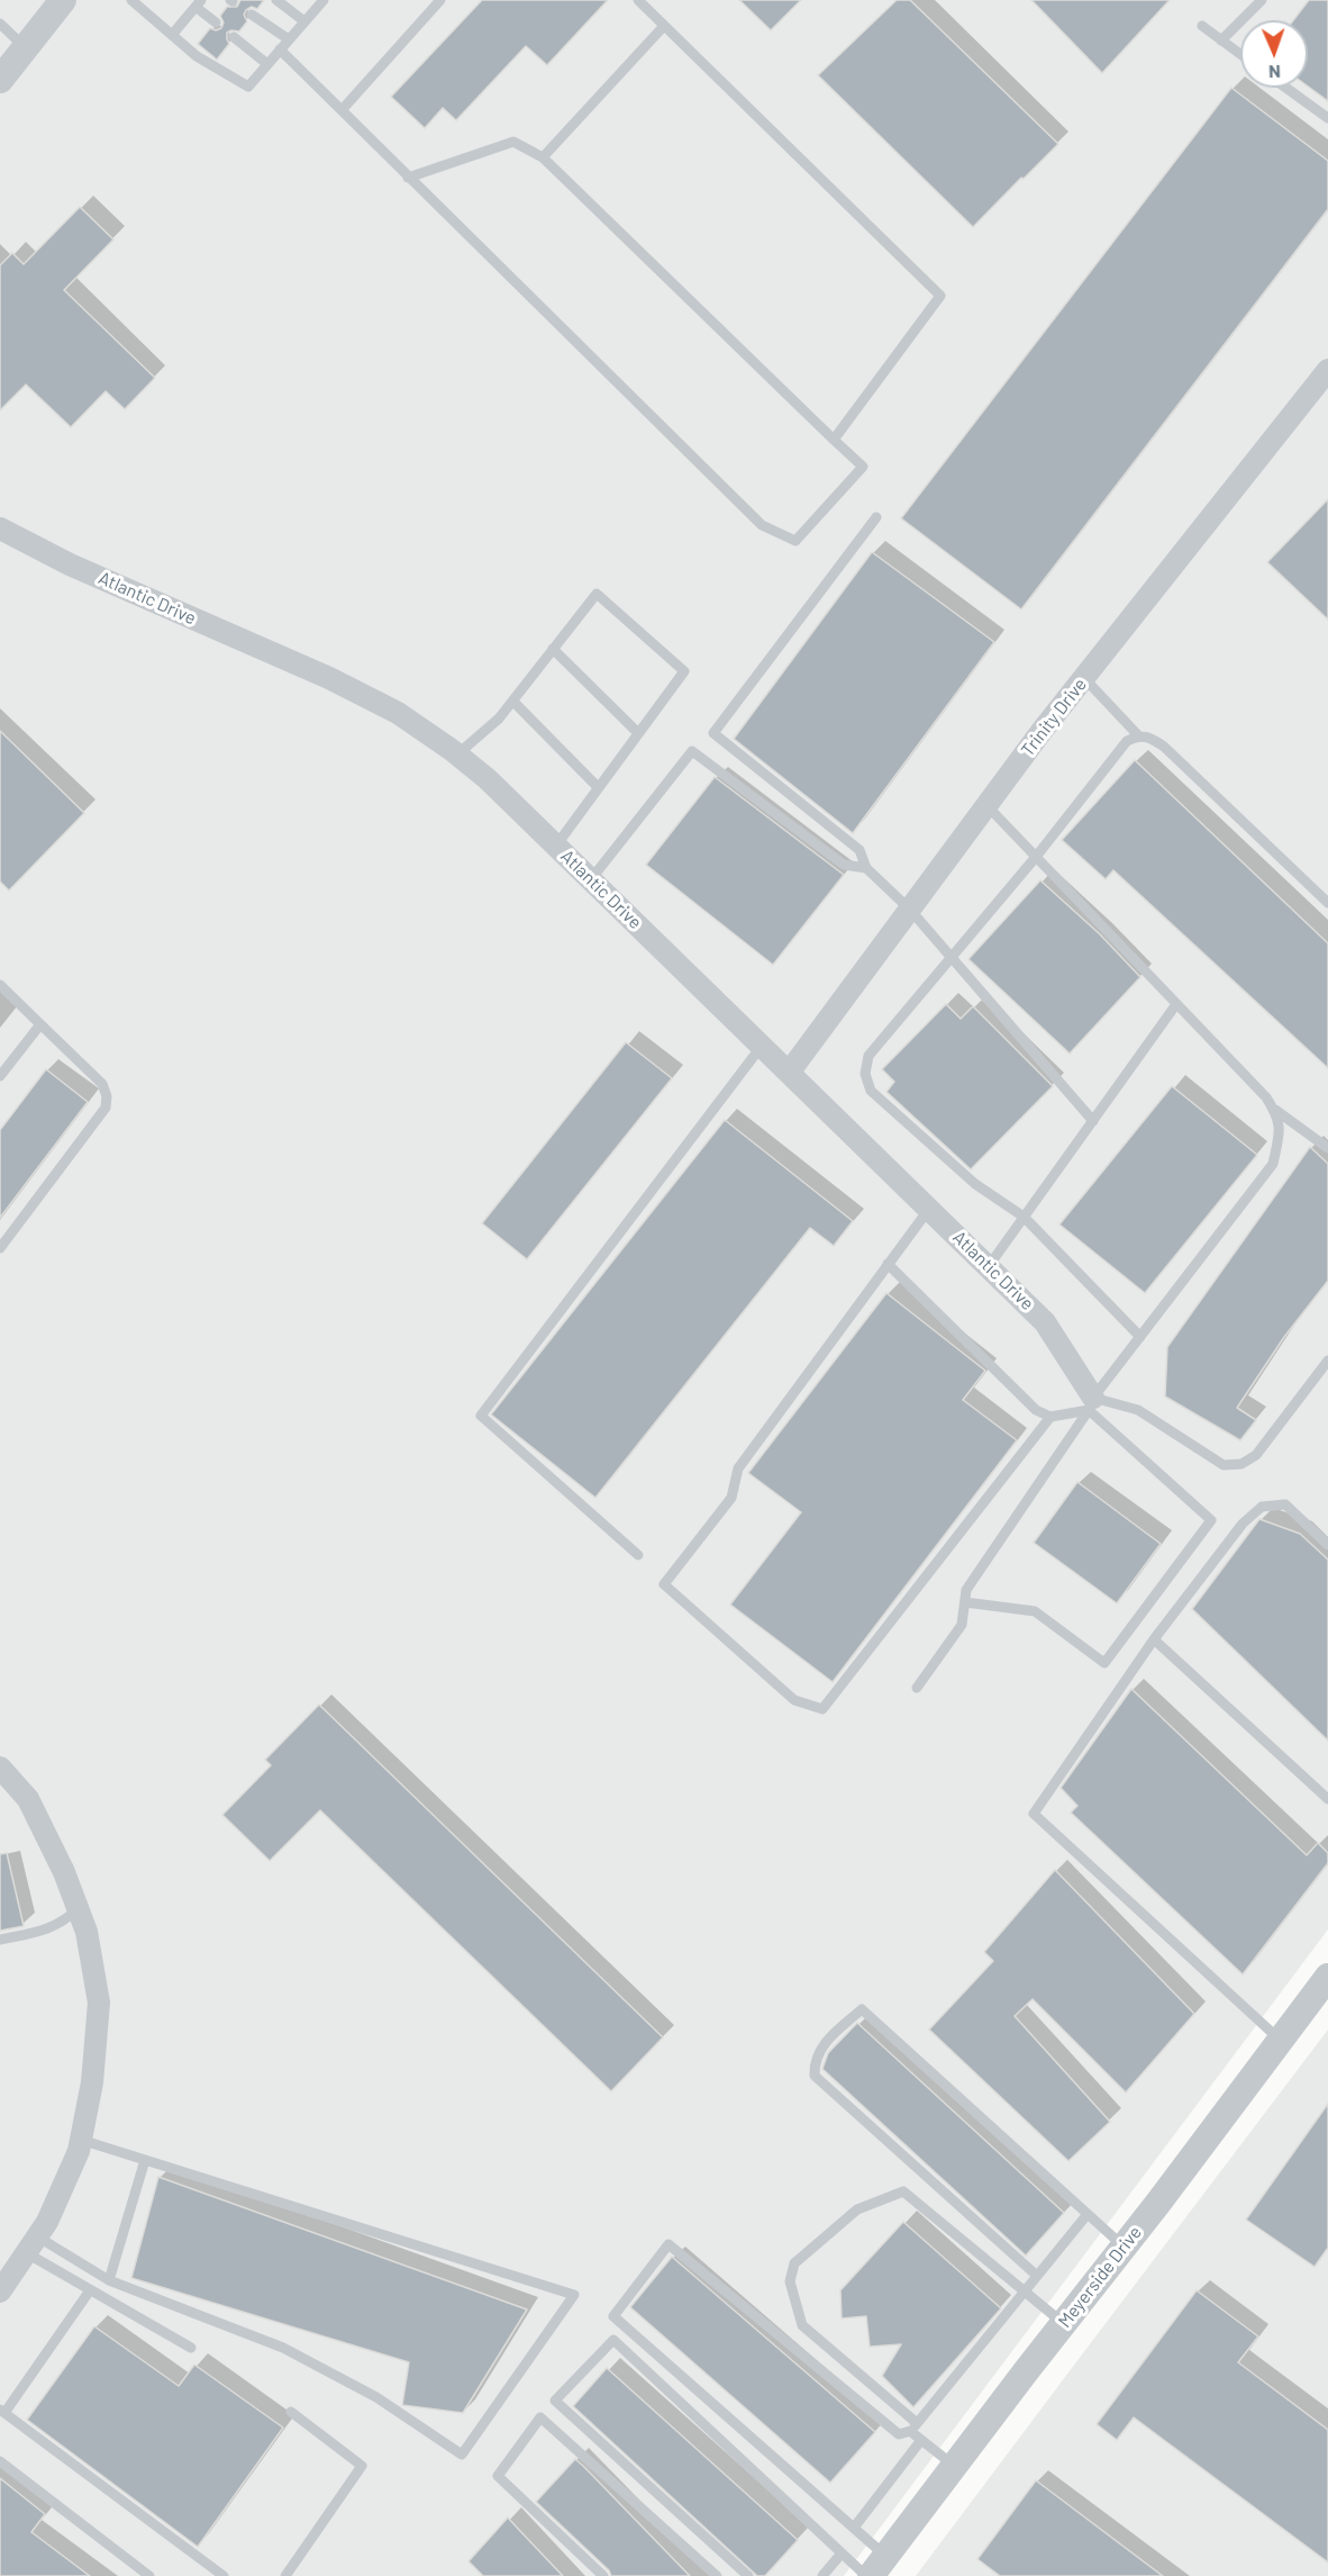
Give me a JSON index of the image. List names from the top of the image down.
{
  "streets": {
    "street": ["Atlantic Drive", "Trinity Drive", "Meyerside Drive"]
  },
  "crossings": [
    ["Atlantic Drive", "Trinity Drive"]
  ],
  "north": "bottom"
}
